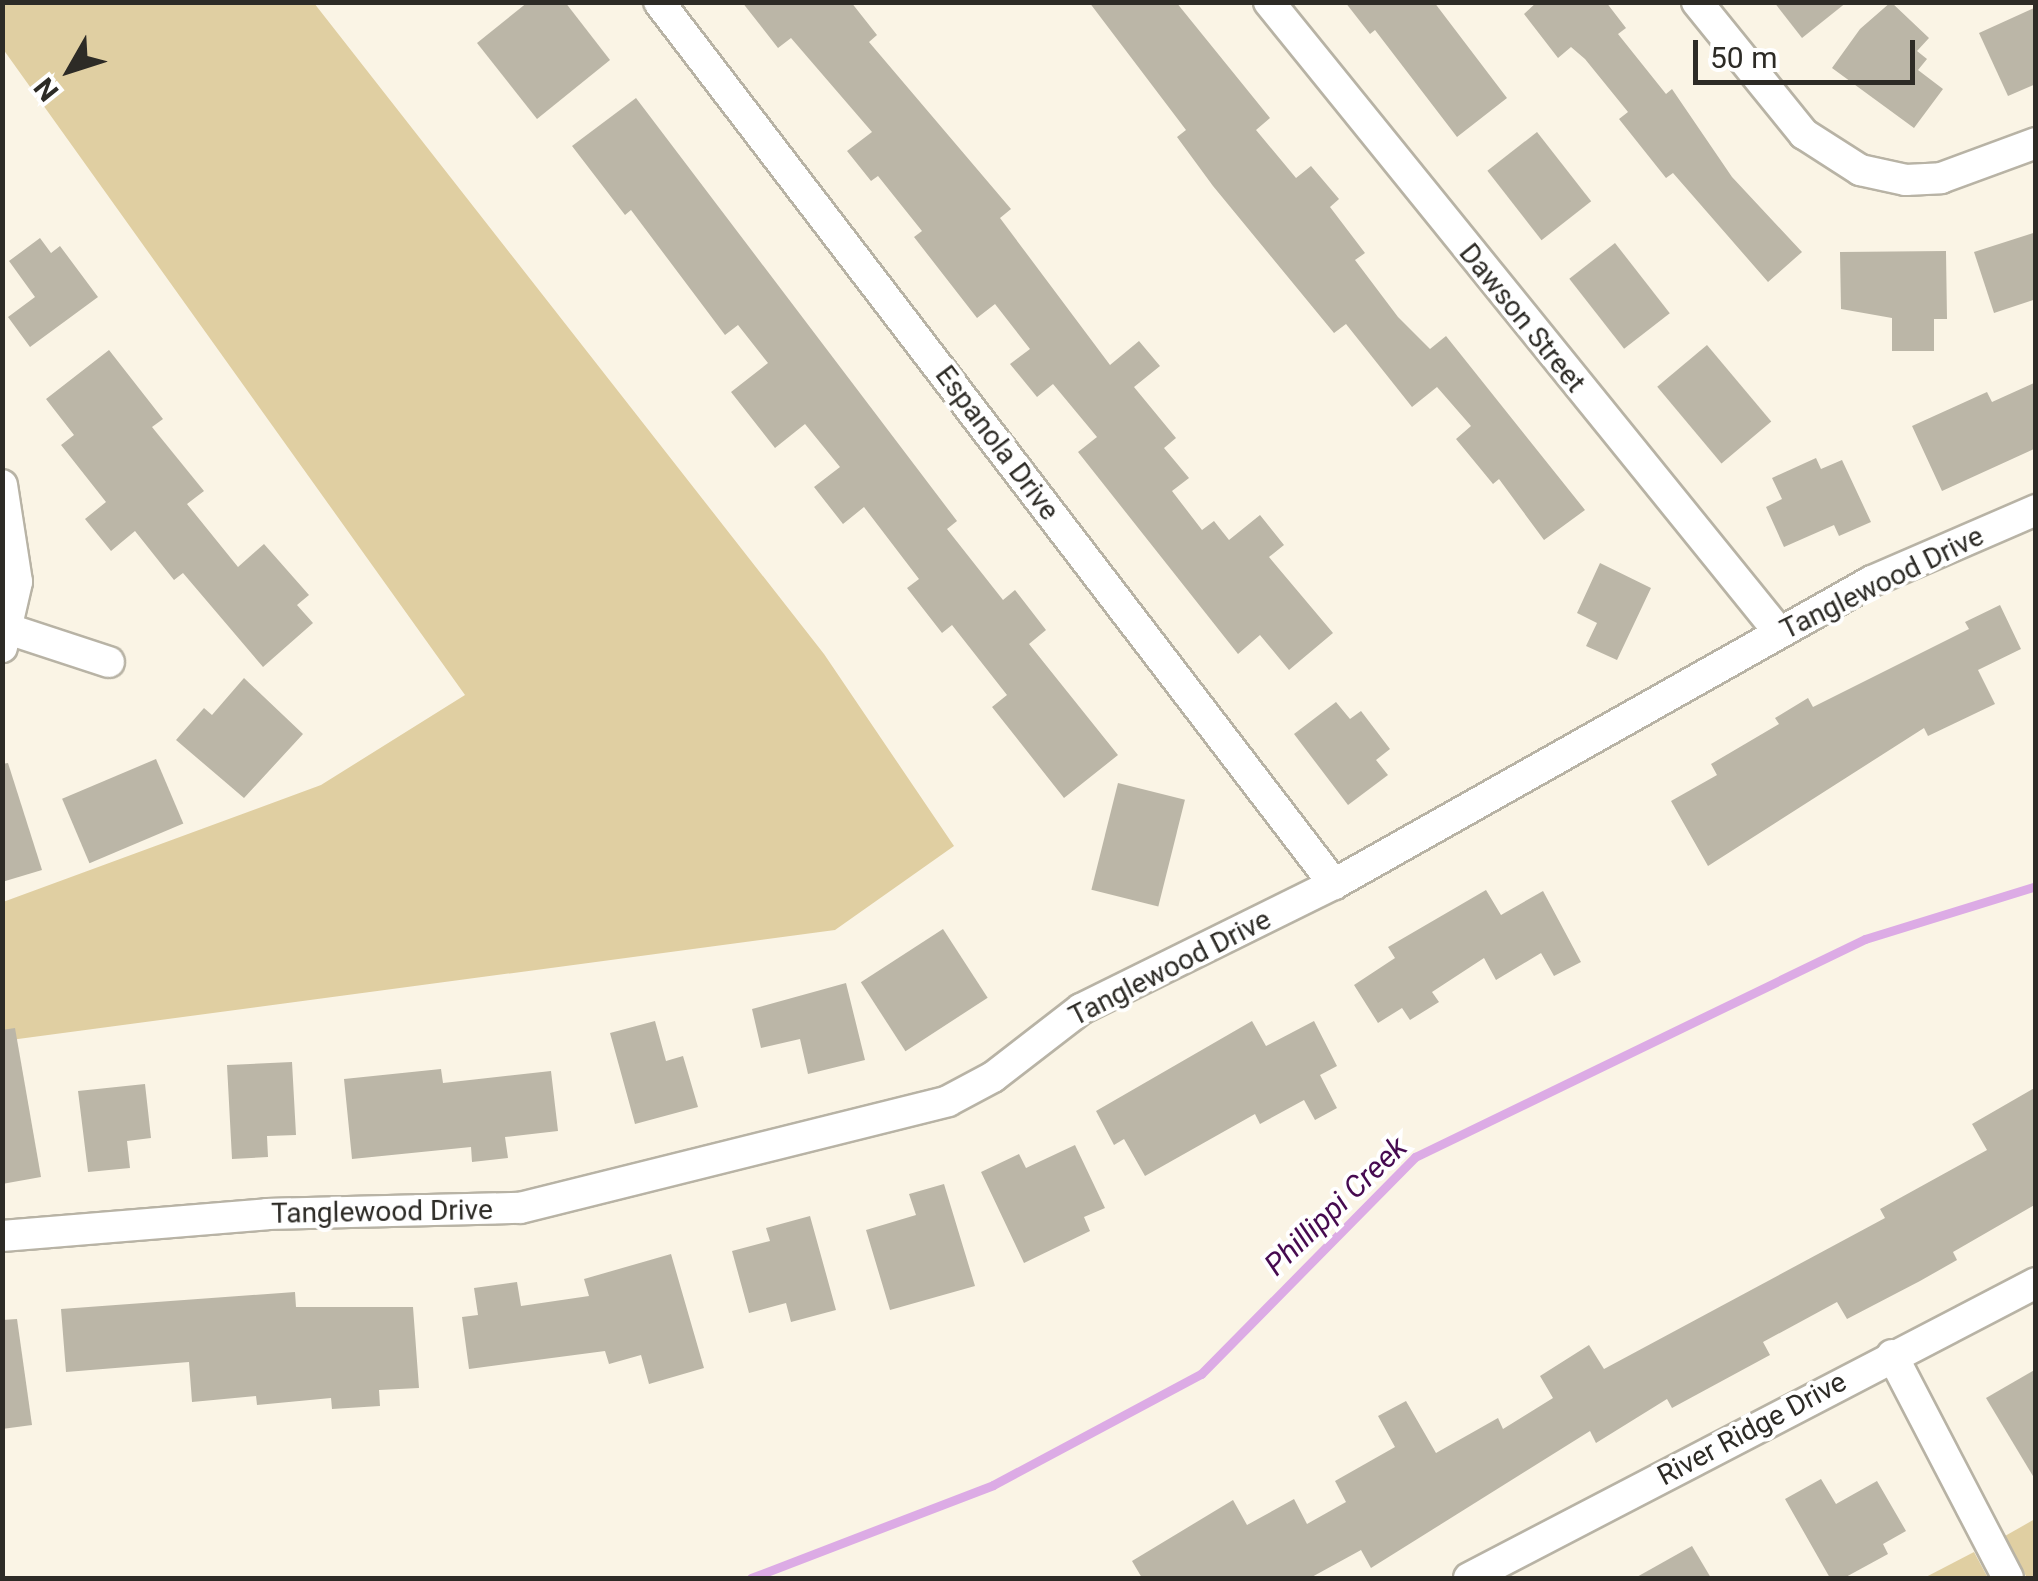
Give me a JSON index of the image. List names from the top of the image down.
{
  "streets": {
    "street": [
      "Dawson Street",
      "Espanola Drive",
      "Tanglewood Drive",
      "River Ridge Drive"
    ]
  },
  "crossings": [
    ["Dawson Street", "Tanglewood Drive"],
    ["Espanola Drive", "Tanglewood Drive"]
  ],
  "water": ["Phillippi Creek"],
  "scale_bar": "50 m",
  "north": "bottom left"
}
